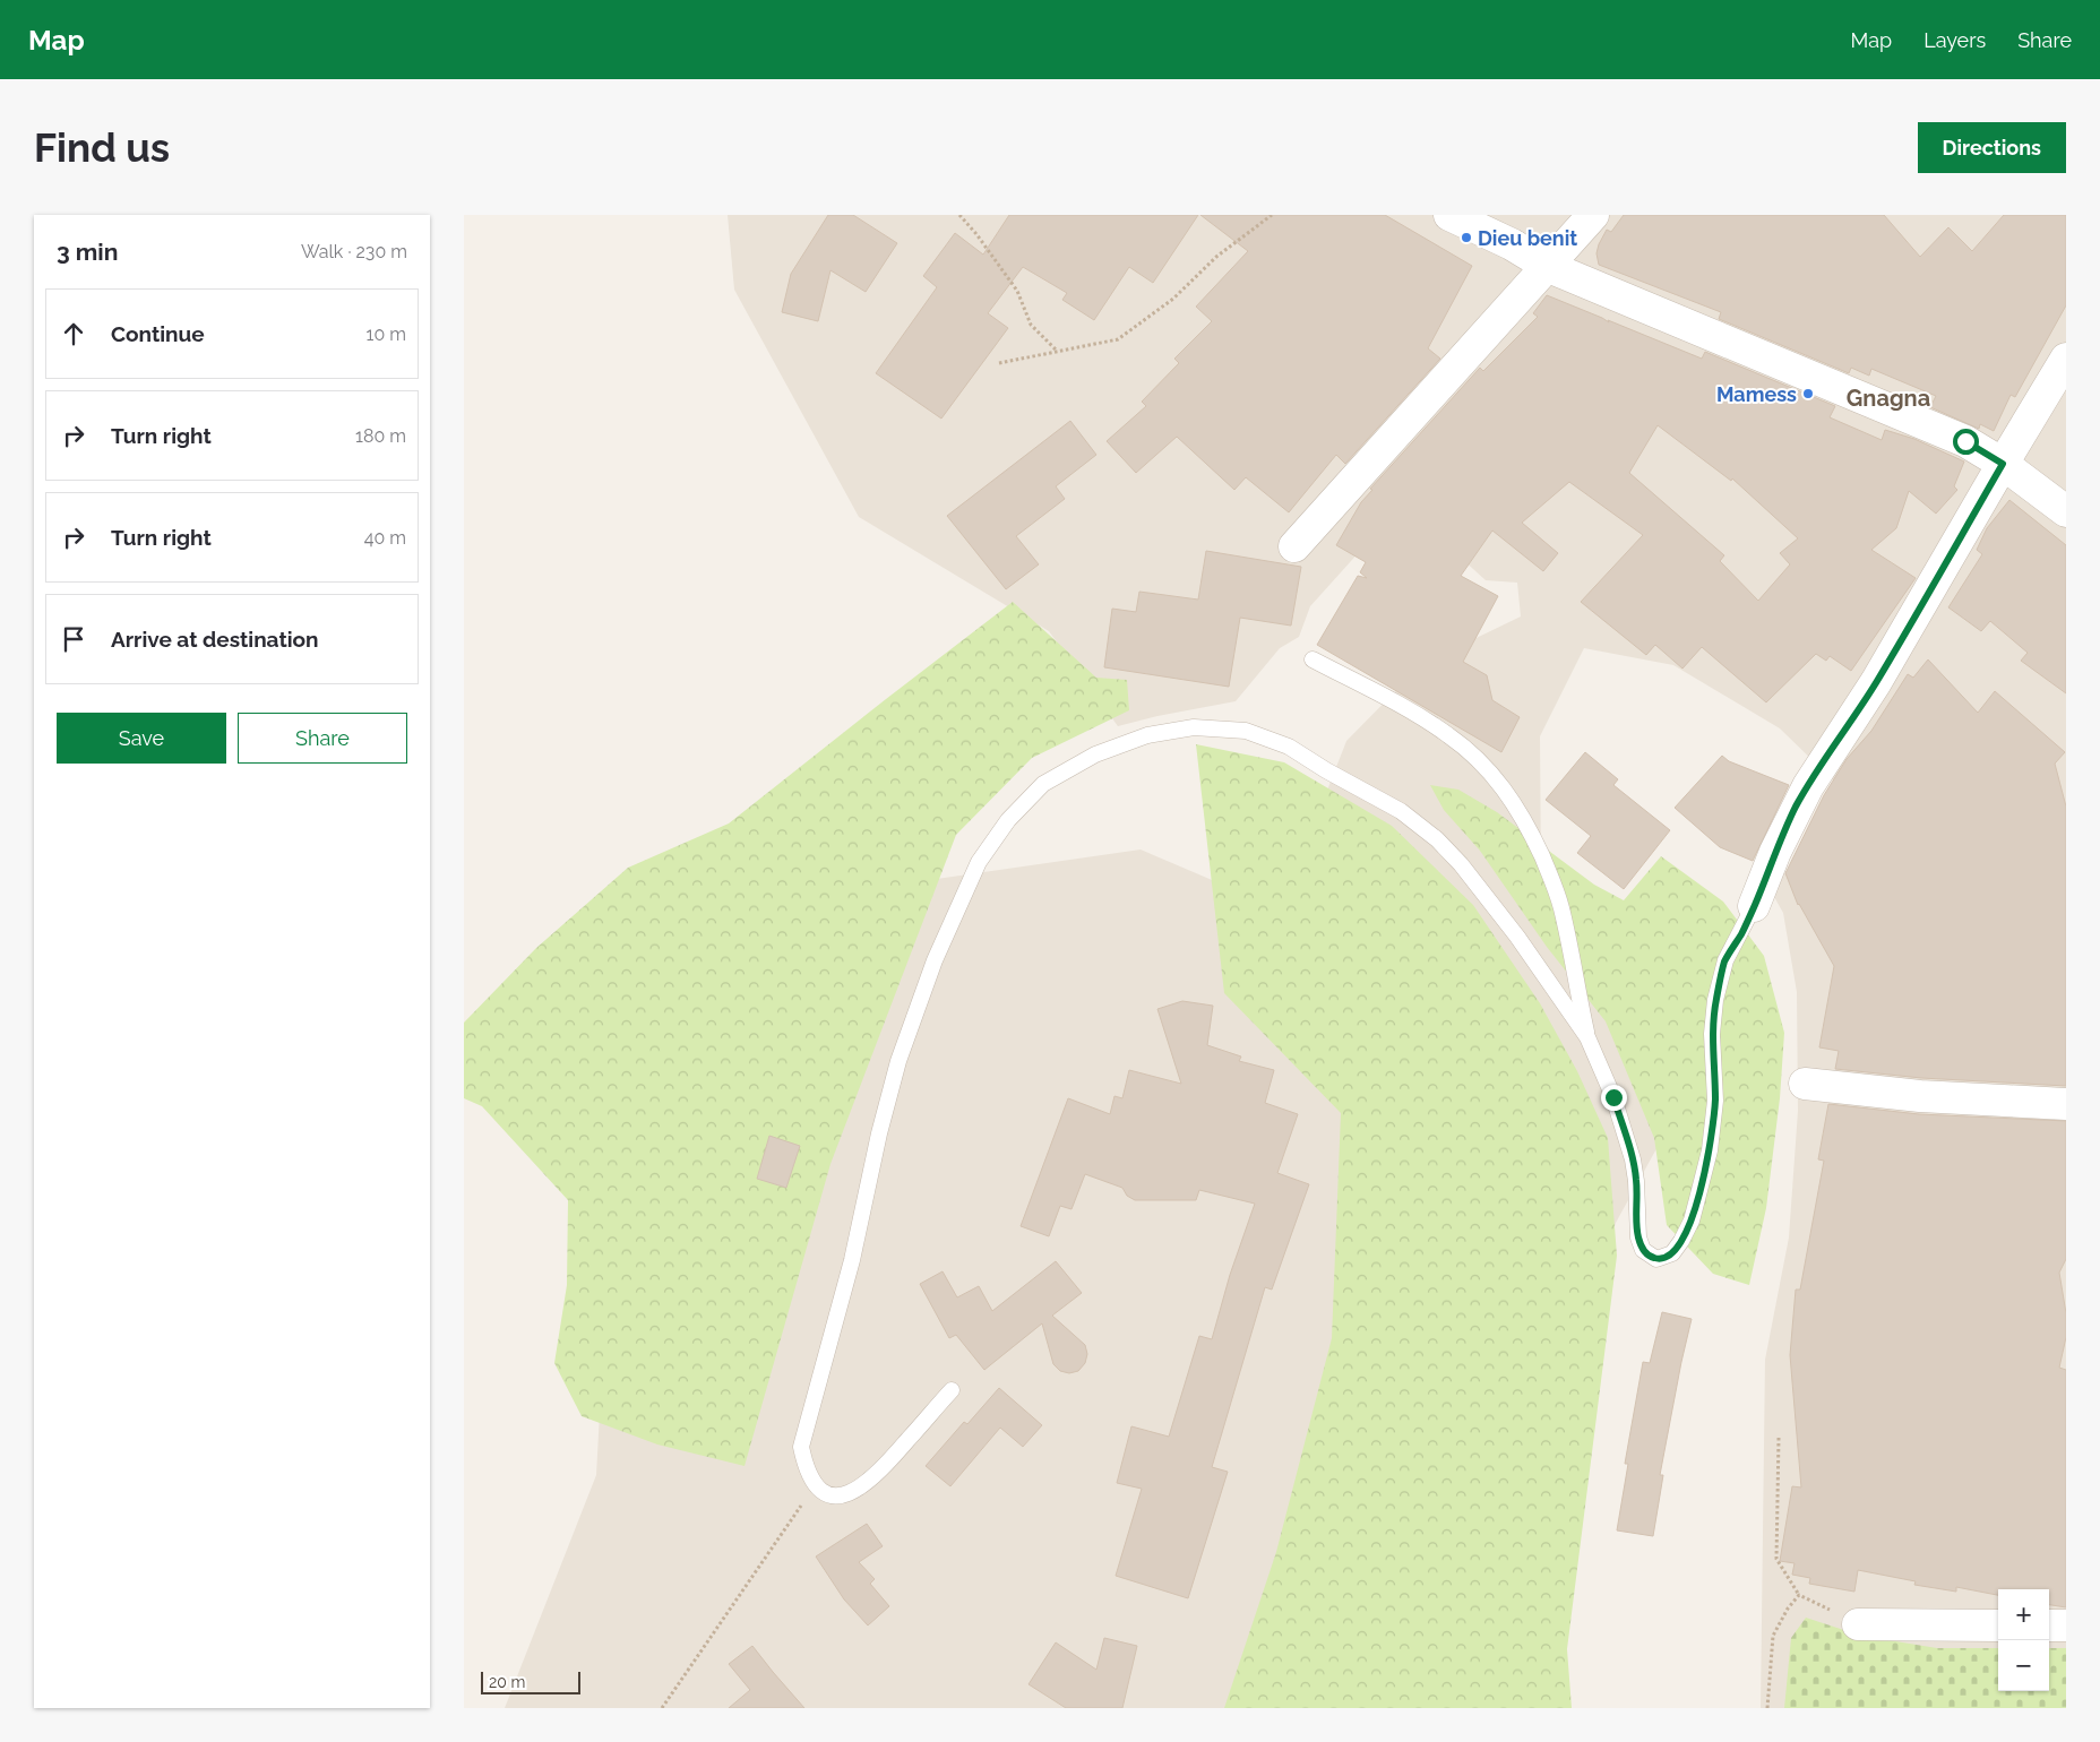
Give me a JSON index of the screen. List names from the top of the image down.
{
  "districts": ["Gnagna"],
  "places": ["Dieu benit", "Mamess"],
  "scale_bar": "20 m",
  "page": {
    "header": "Map",
    "nav": ["Map", "Layers", "Share"],
    "buttons": [
      "Directions",
      ["Save", "Share"]
    ],
    "title": "Find us",
    "heading": ["3 min", "Walk · 230 m"],
    "list": [
      ["Continue", "10 m"],
      ["Turn right", "180 m"],
      ["Turn right", "40 m"],
      "Arrive at destination"
    ],
    "map_buttons": ["+", "−"],
    "scale": "20 m"
  }
}
